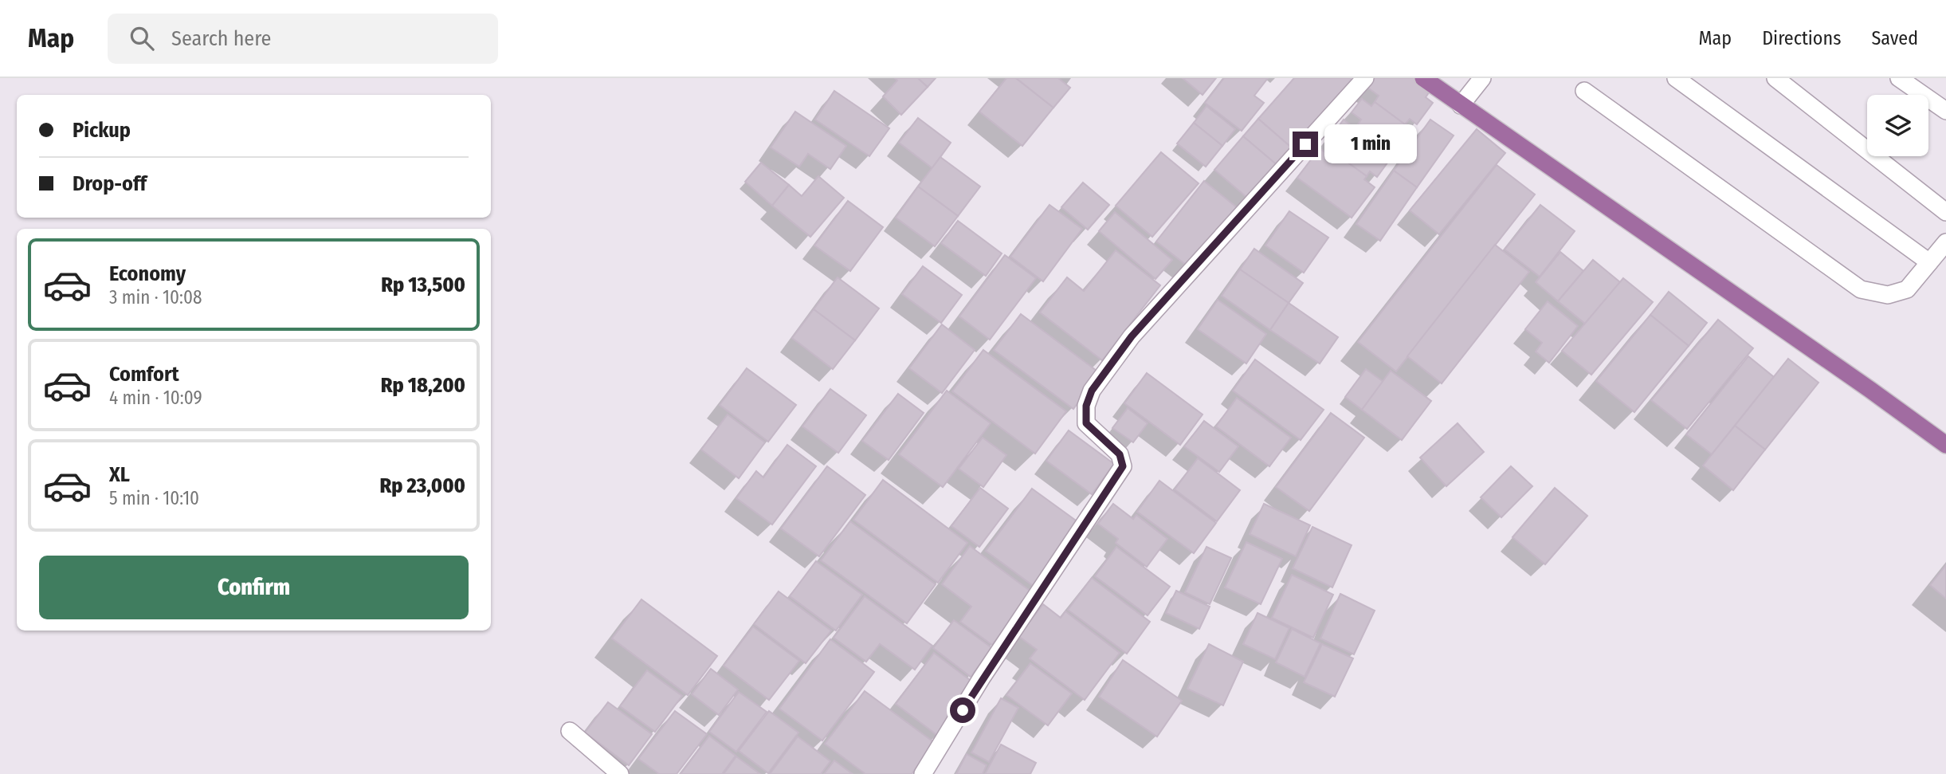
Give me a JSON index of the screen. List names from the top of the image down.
{
  "page": {
    "header": "Map",
    "search": "Search here",
    "nav": ["Map", "Directions", "Saved"],
    "banner": ["Pickup", "Drop-off"],
    "bubble": "1 min",
    "list": [
      {
        "name": "Economy",
        "note": "3 min · 10:08",
        "value": "Rp 13,500"
      },
      {
        "name": "Comfort",
        "note": "4 min · 10:09",
        "value": "Rp 18,200"
      },
      {
        "name": "XL",
        "note": "5 min · 10:10",
        "value": "Rp 23,000"
      }
    ],
    "buttons": "Confirm"
  }
}
